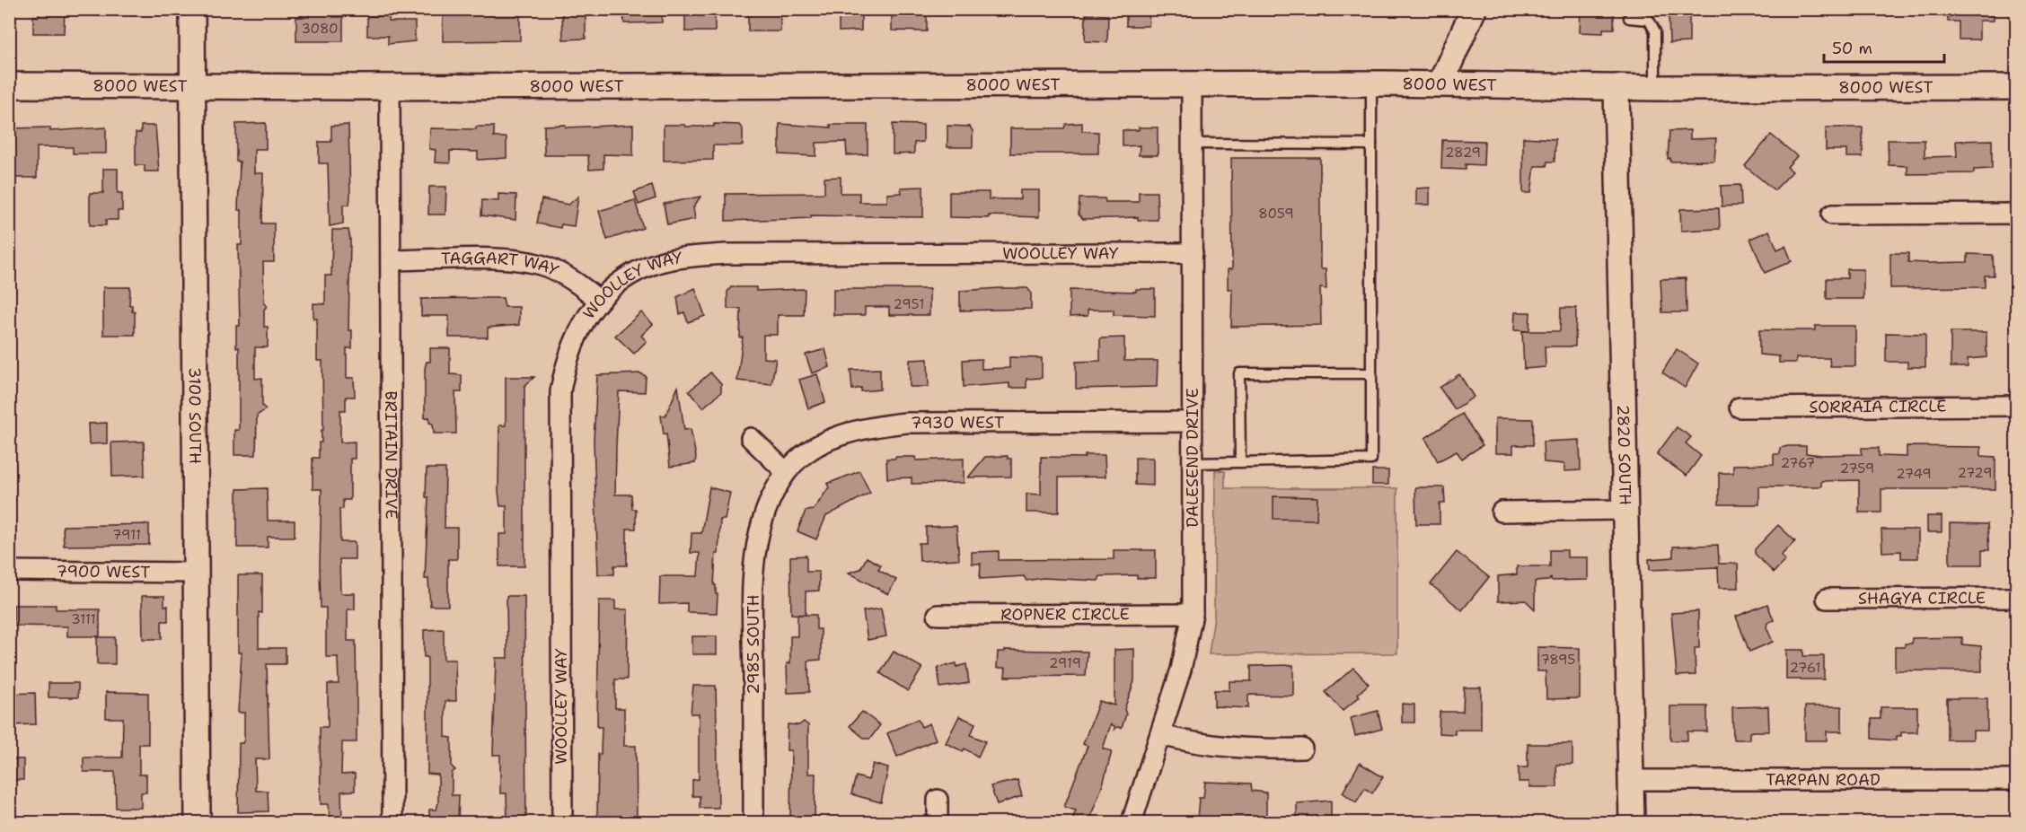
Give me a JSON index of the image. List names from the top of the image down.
{
  "streets": {
    "street": [
      "8000 WEST",
      "WOOLLEY WAY",
      "TAGGART WAY",
      "SORRAIA CIRCLE",
      "3100 SOUTH",
      "7930 WEST",
      "BRITAIN DRIVE",
      "2820 SOUTH",
      "DALESEND DRIVE",
      "7900 WEST",
      "SHAGYA CIRCLE",
      "ROPNER CIRCLE",
      "2985 SOUTH",
      "TARPAN ROAD"
    ]
  },
  "crossings": [
    ["8000 WEST", "3100 SOUTH"],
    ["8000 WEST", "BRITAIN DRIVE"],
    ["8000 WEST", "2820 SOUTH"],
    ["8000 WEST", "DALESEND DRIVE"],
    ["WOOLLEY WAY", "TAGGART WAY"],
    ["WOOLLEY WAY", "DALESEND DRIVE"],
    ["TAGGART WAY", "BRITAIN DRIVE"],
    ["3100 SOUTH", "7900 WEST"],
    ["7930 WEST", "DALESEND DRIVE"],
    ["7930 WEST", "2985 SOUTH"],
    ["2820 SOUTH", "TARPAN ROAD"],
    ["DALESEND DRIVE", "ROPNER CIRCLE"]
  ],
  "house_numbers": [
    "3080",
    "2829",
    "8059",
    "2951",
    "2767",
    "2759",
    "2729",
    "2749",
    "7911",
    "3111",
    "7895",
    "2919",
    "2761"
  ],
  "scale_bar": "50 m"
}
